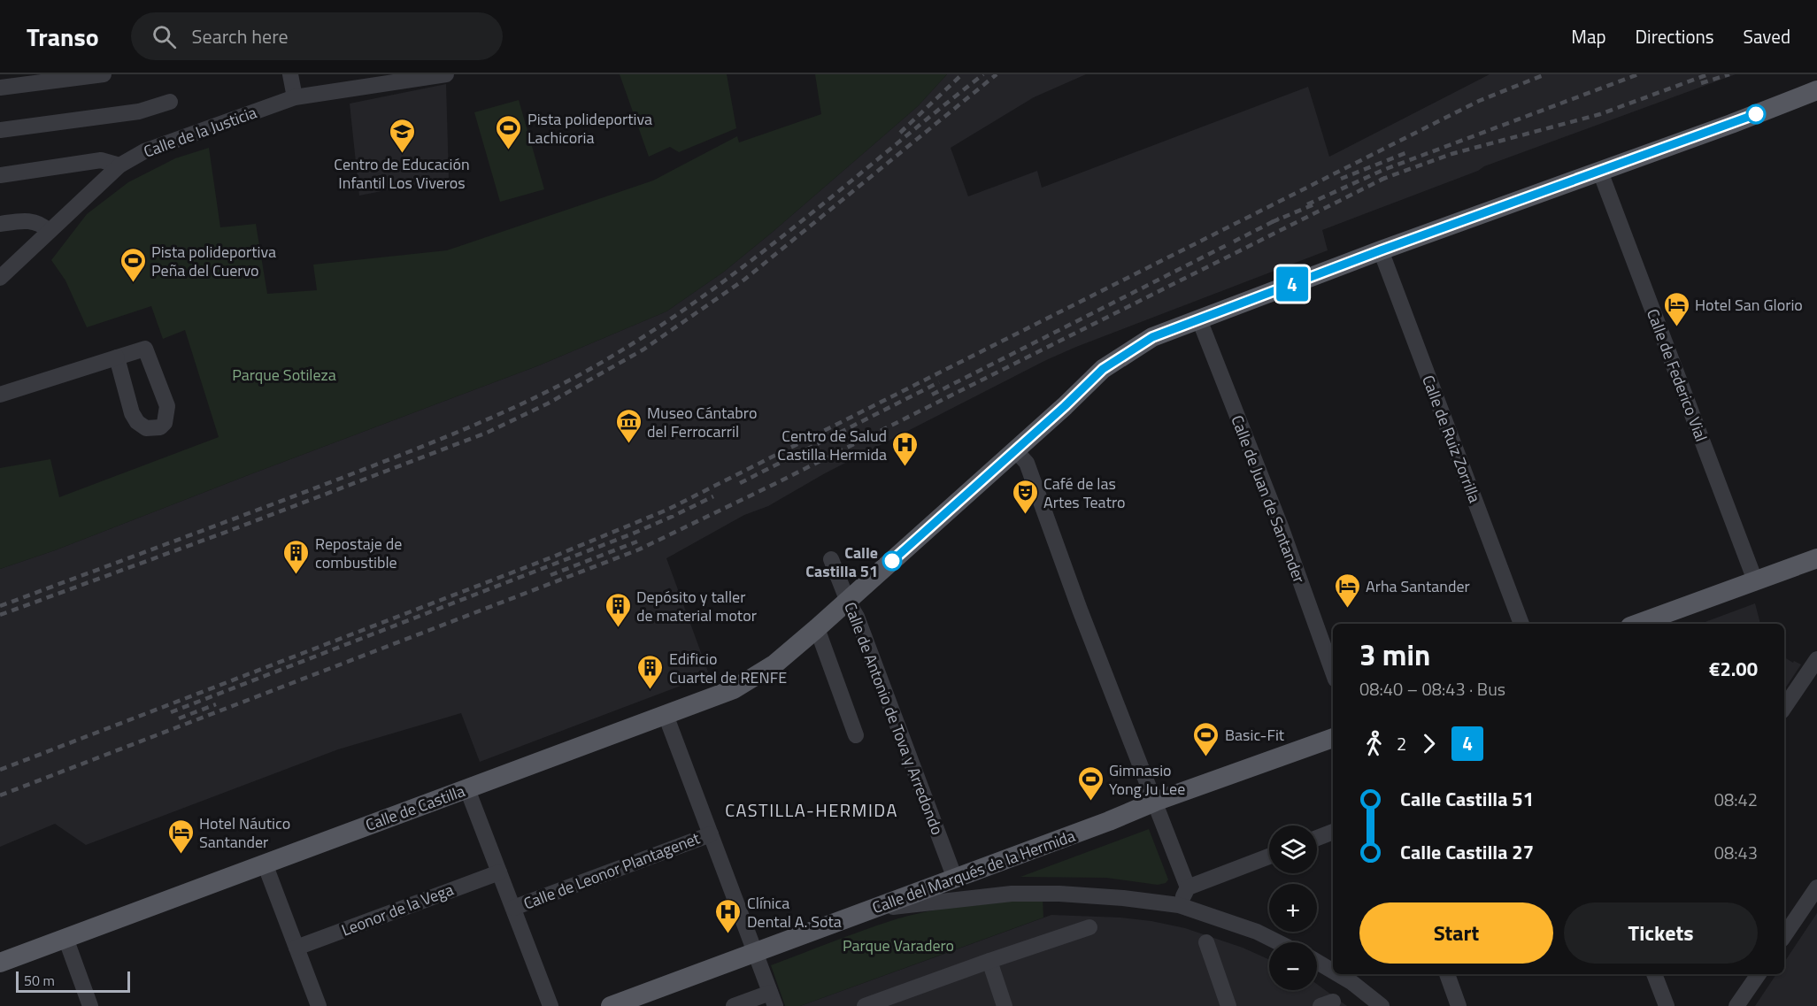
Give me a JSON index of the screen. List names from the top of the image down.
{
  "streets": {
    "main road": ["Calle de Castilla", "Calle del Marqués de la Hermida"],
    "street": [
      "Calle de la Justicia",
      "Calle de Federico Vial",
      "Calle de Ruiz Zorrilla",
      "Calle de Juan de Santander",
      "Calle de Antonio de Tova y Arredondo",
      "Calle de Leonor Plantagenet",
      "Leonor de la Vega"
    ]
  },
  "crossings": [
    ["Calle de Federico Vial", "Calle de Castilla"],
    ["Calle de Ruiz Zorrilla", "Calle de Castilla"],
    ["Calle de Juan de Santander", "Calle de Castilla"],
    ["Calle de Antonio de Tova y Arredondo", "Calle de Castilla"],
    ["Calle de Antonio de Tova y Arredondo", "Calle del Marqués de la Hermida"]
  ],
  "districts": ["CASTILLA-HERMIDA"],
  "parks": ["Parque Sotileza", "Parque Varadero"],
  "places": {
    "sports": [
      "Pista polideportiva Lachicoria",
      "Pista polideportiva Peña del Cuervo",
      "Basic-Fit",
      "Gimnasio Yong Ju Lee"
    ],
    "school or university": ["Centro de Educación Infantil Los Viveros"],
    "hotel": ["Hotel San Glorio", "Arha Santander", "Hotel Náutico Santander"],
    "museum": ["Museo Cántabro del Ferrocarril"],
    "hospital": ["Centro de Salud Castilla Hermida", "Clínica Dental A. Sota"],
    "theatre": ["Café de las Artes Teatro"],
    "other": ["Calle Castilla 51"],
    "building": ["Repostaje de combustible", "Depósito y taller de material motor", "Edificio Cuartel de RENFE"]
  },
  "lines": ["bus line 4"],
  "scale_bar": "50 m",
  "page": {
    "header": "Transo",
    "search": "Search here",
    "nav": ["Map", "Directions", "Saved"],
    "on_map": "4",
    "heading": ["3 min", "08:40 – 08:43 · Bus", "€2.00"],
    "legs": ["2", "4"],
    "list": [
      {
        "name": "Calle Castilla 51",
        "value": "08:42"
      },
      {
        "name": "Calle Castilla 27",
        "value": "08:43"
      }
    ],
    "map_buttons": ["+", "−"],
    "buttons": ["Start", "Tickets"],
    "scale": "50 m"
  }
}
